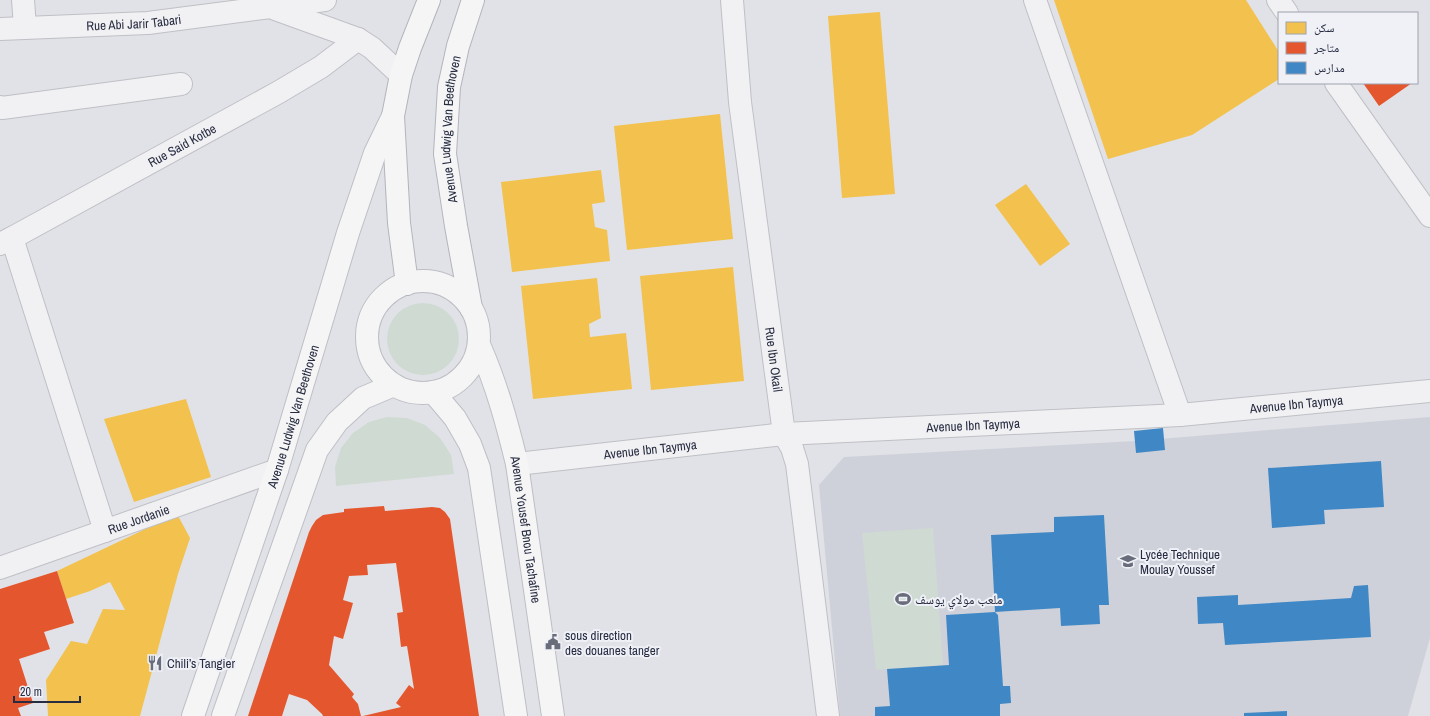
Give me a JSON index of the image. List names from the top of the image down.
{
  "streets": {
    "main road": ["Avenue Ludwig Van Beethoven", "Avenue Yousef Bnou Tachafine"],
    "street": [
      "Rue Abi Jarir Tabari",
      "Rue Said Kotbe",
      "Rue Ibn Okail",
      "Avenue Ibn Taymya",
      "Rue Jordanie"
    ]
  },
  "crossings": [
    ["Rue Abi Jarir Tabari", "Avenue Ludwig Van Beethoven"],
    ["Rue Abi Jarir Tabari", "Rue Said Kotbe"],
    ["Avenue Ludwig Van Beethoven", "Rue Jordanie"],
    ["Avenue Ludwig Van Beethoven", "Avenue Yousef Bnou Tachafine"],
    ["Rue Ibn Okail", "Avenue Ibn Taymya"],
    ["Avenue Ibn Taymya", "Avenue Yousef Bnou Tachafine"]
  ],
  "places": {
    "school or university": ["Lycée Technique Moulay Youssef"],
    "sports": ["ملعب مولاي يوسف"],
    "public building": ["sous direction des douanes tanger"],
    "restaurant": ["Chili’s Tangier"]
  },
  "legend": ["سكن", "متاجر", "مدارس"],
  "scale_bar": "20 m"
}
